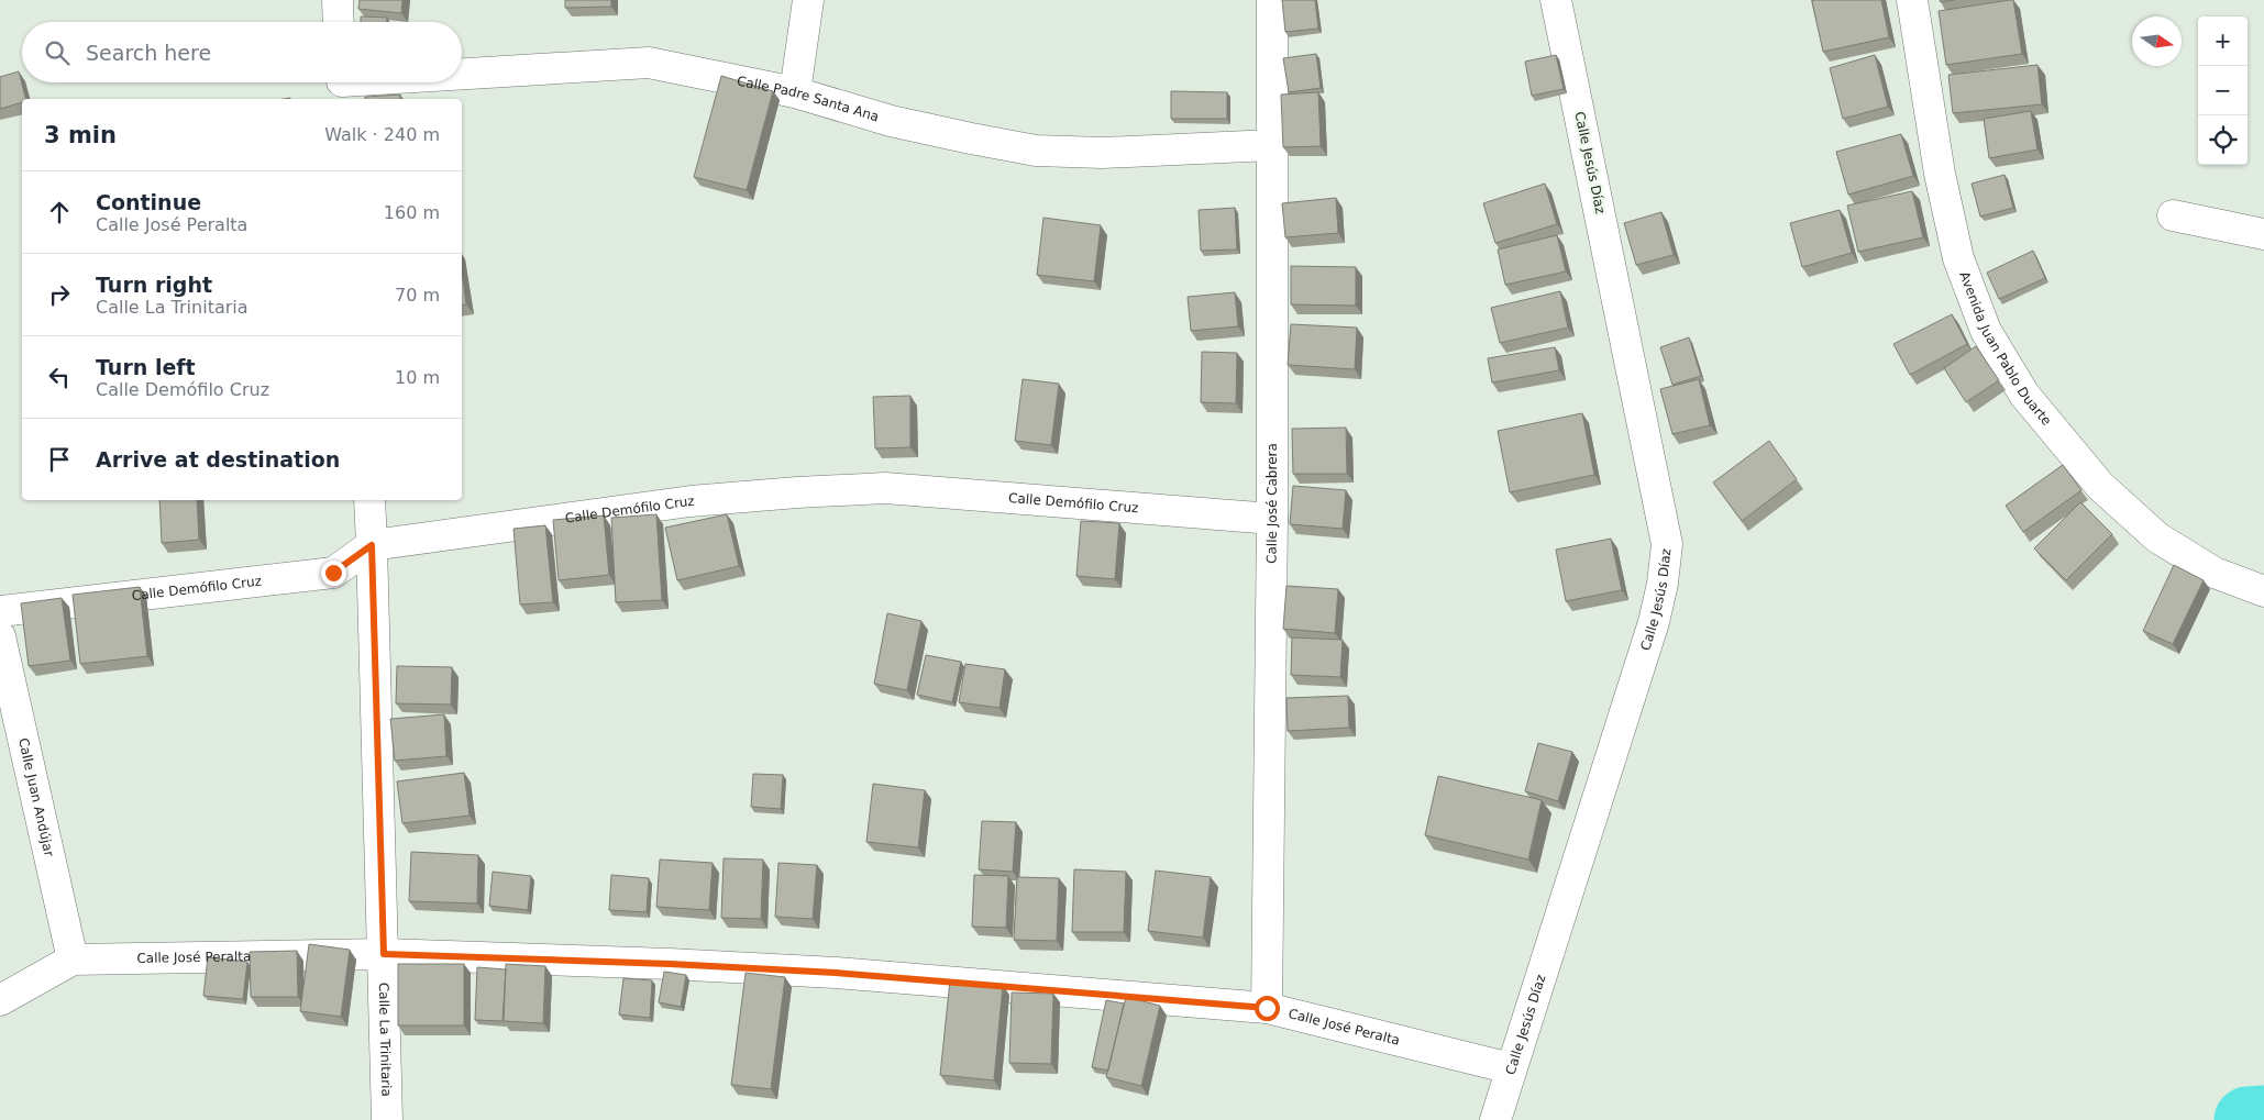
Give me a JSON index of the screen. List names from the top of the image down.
{
  "streets": {
    "street": [
      "Calle Padre Santa Ana",
      "Calle Jesús Díaz",
      "Avenida Juan Pablo Duarte",
      "Calle Demófilo Cruz",
      "Calle José Cabrera",
      "Calle Juan Andújar",
      "Calle José Peralta",
      "Calle La Trinitaria"
    ]
  },
  "crossings": [
    ["Calle Padre Santa Ana", "Calle José Cabrera"],
    ["Calle Jesús Díaz", "Calle José Peralta"],
    ["Calle Demófilo Cruz", "Calle José Cabrera"],
    ["Calle Demófilo Cruz", "Calle La Trinitaria"],
    ["Calle José Cabrera", "Calle José Peralta"],
    ["Calle Juan Andújar", "Calle José Peralta"],
    ["Calle José Peralta", "Calle La Trinitaria"]
  ],
  "north": "right",
  "page": {
    "map_buttons": ["+", "−"],
    "search": "Search here",
    "heading": ["3 min", "Walk · 240 m"],
    "list": [
      ["Continue", "Calle José Peralta", "160 m"],
      ["Turn right", "Calle La Trinitaria", "70 m"],
      ["Turn left", "Calle Demófilo Cruz", "10 m"],
      "Arrive at destination"
    ]
  }
}
